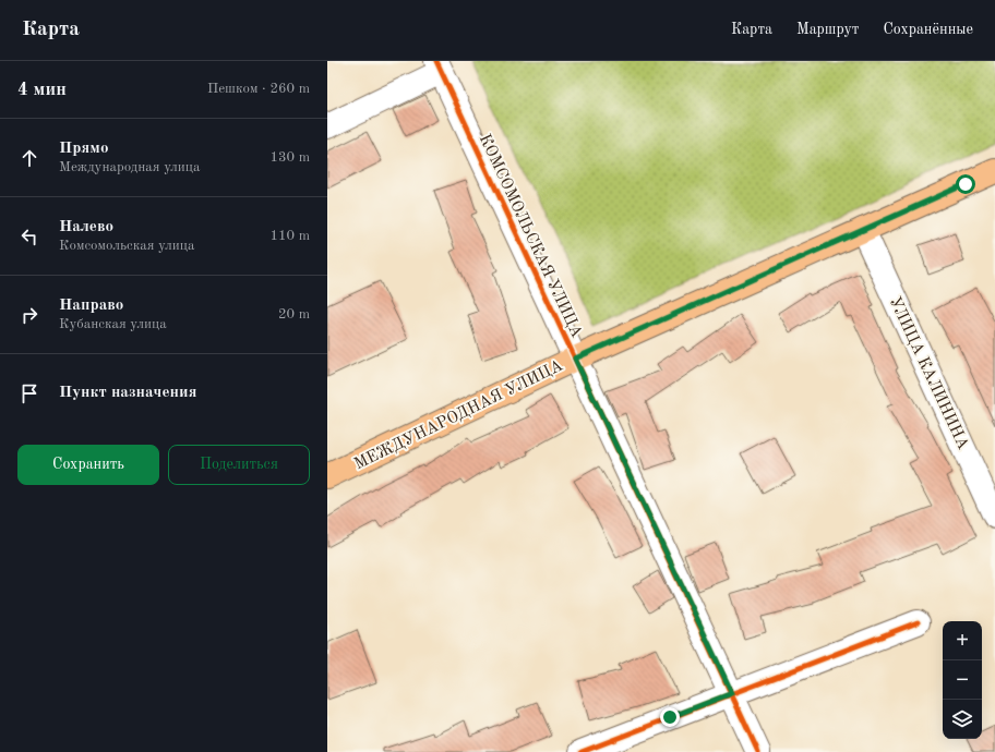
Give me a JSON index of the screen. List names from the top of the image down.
{
  "streets": {
    "main road": ["МЕЖДУНАРОДНАЯ УЛИЦА"],
    "street": ["КОМСОМОЛЬСКАЯ УЛИЦА", "УЛИЦА КАЛИНИНА"]
  },
  "crossings": [
    ["КОМСОМОЛЬСКАЯ УЛИЦА", "МЕЖДУНАРОДНАЯ УЛИЦА"],
    ["УЛИЦА КАЛИНИНА", "МЕЖДУНАРОДНАЯ УЛИЦА"]
  ],
  "page": {
    "header": "Карта",
    "nav": ["Карта", "Маршрут", "Сохранённые"],
    "heading": ["4 мин", "Пешком · 260 m"],
    "list": [
      ["Прямо", "Международная улица", "130 m"],
      ["Налево", "Комсомольская улица", "110 m"],
      ["Направо", "Кубанская улица", "20 m"],
      "Пункт назначения"
    ],
    "buttons": ["Сохранить", "Поделиться"],
    "map_buttons": ["+", "−"]
  }
}
